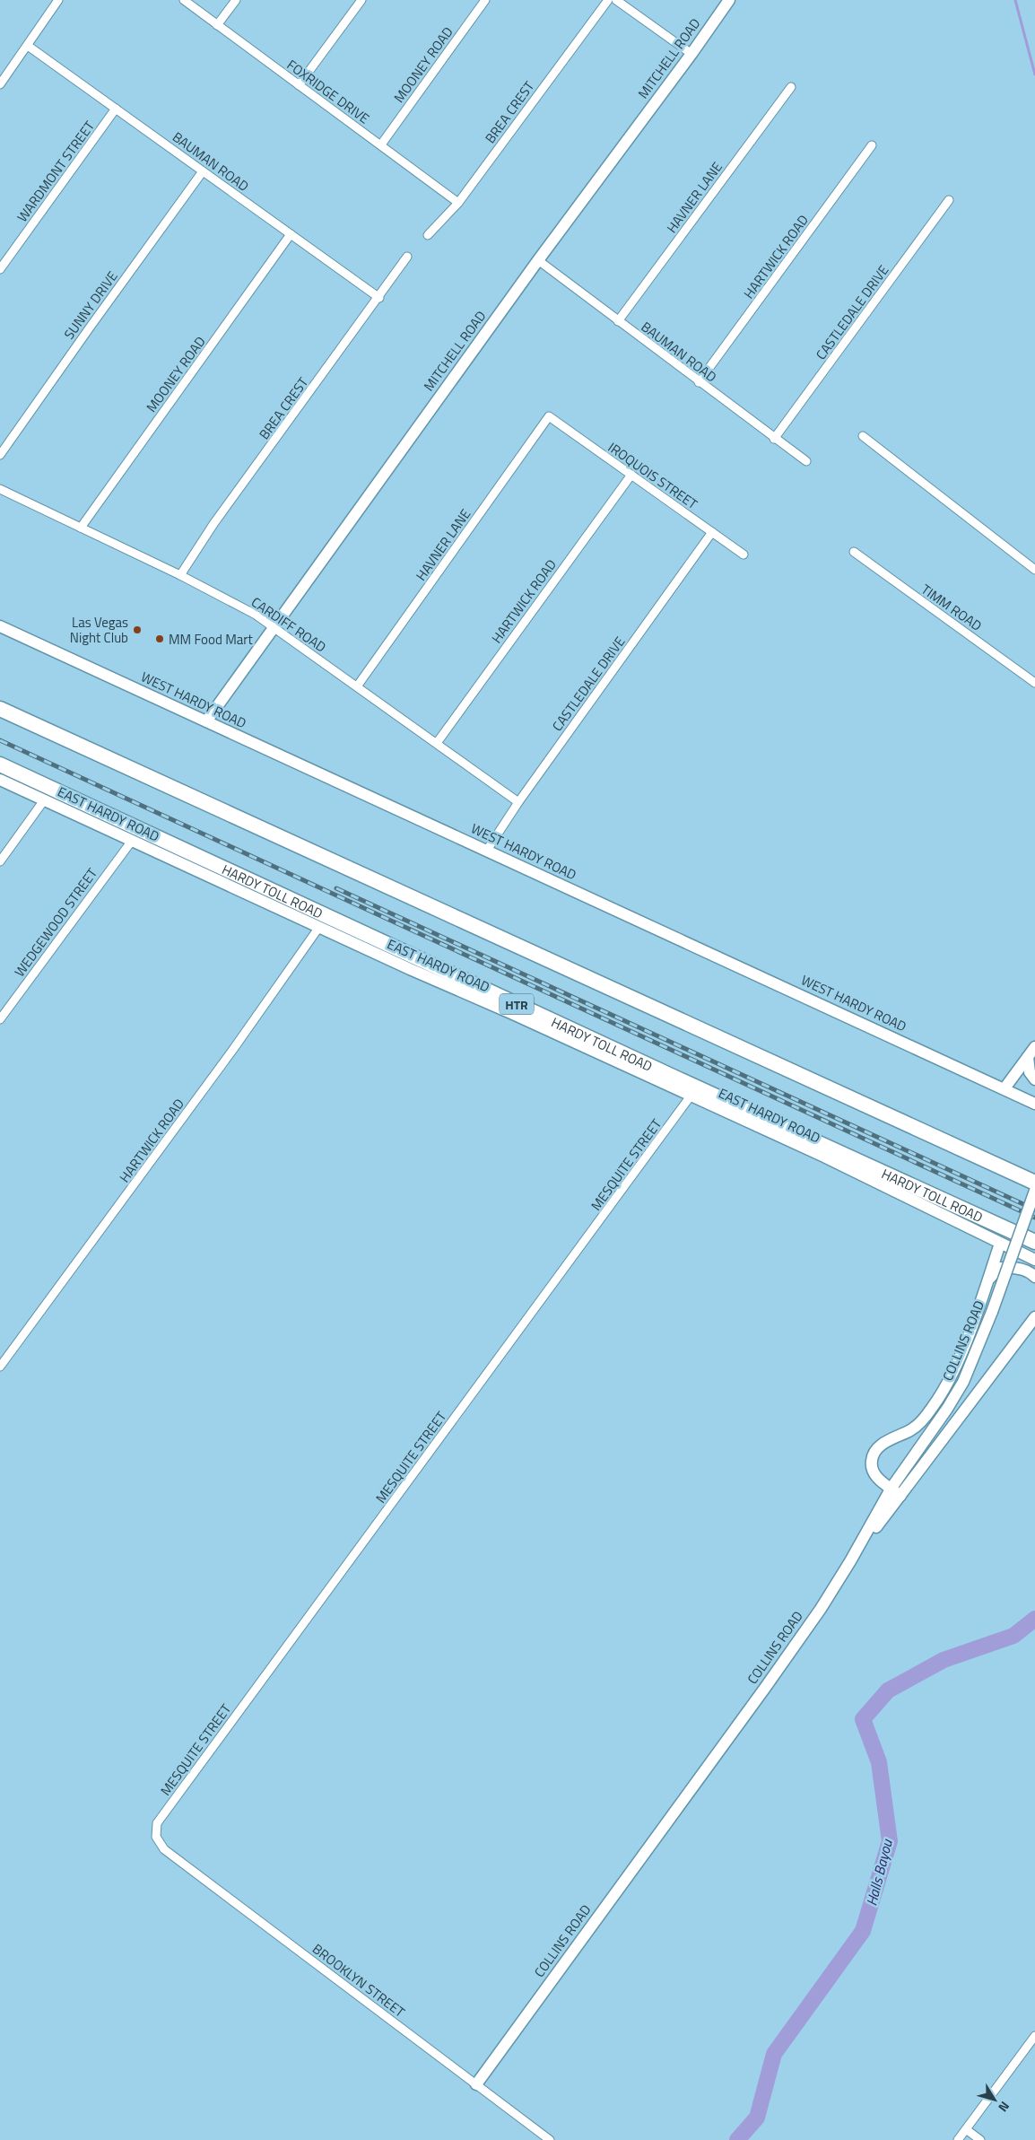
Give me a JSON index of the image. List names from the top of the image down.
{
  "streets": {
    "highway": ["HARDY TOLL ROAD", "HTR"],
    "main road": [
      "MITCHELL ROAD",
      "WEST HARDY ROAD",
      "EAST HARDY ROAD",
      "COLLINS ROAD"
    ],
    "street": [
      "MOONEY ROAD",
      "FOXRIDGE DRIVE",
      "BREA CREST",
      "BAUMAN ROAD",
      "WARDMONT STREET",
      "HAVNER LANE",
      "HARTWICK ROAD",
      "SUNNY DRIVE",
      "CASTLEDALE DRIVE",
      "IROQUOIS STREET",
      "TIMM ROAD",
      "CARDIFF ROAD",
      "WEDGEWOOD STREET",
      "MESQUITE STREET",
      "BROOKLYN STREET"
    ]
  },
  "crossings": [
    ["MITCHELL ROAD", "BAUMAN ROAD"],
    ["MITCHELL ROAD", "CARDIFF ROAD"],
    ["MITCHELL ROAD", "WEST HARDY ROAD"],
    ["MOONEY ROAD", "FOXRIDGE DRIVE"],
    ["MOONEY ROAD", "BAUMAN ROAD"],
    ["MOONEY ROAD", "CARDIFF ROAD"],
    ["FOXRIDGE DRIVE", "BREA CREST"],
    ["BREA CREST", "BAUMAN ROAD"],
    ["BREA CREST", "CARDIFF ROAD"],
    ["BAUMAN ROAD", "WARDMONT STREET"],
    ["BAUMAN ROAD", "HAVNER LANE"],
    ["BAUMAN ROAD", "HARTWICK ROAD"],
    ["BAUMAN ROAD", "SUNNY DRIVE"],
    ["BAUMAN ROAD", "CASTLEDALE DRIVE"],
    ["HAVNER LANE", "IROQUOIS STREET"],
    ["HAVNER LANE", "CARDIFF ROAD"],
    ["HARTWICK ROAD", "IROQUOIS STREET"],
    ["HARTWICK ROAD", "CARDIFF ROAD"],
    ["HARTWICK ROAD", "EAST HARDY ROAD"],
    ["CASTLEDALE DRIVE", "IROQUOIS STREET"],
    ["CASTLEDALE DRIVE", "CARDIFF ROAD"],
    ["CASTLEDALE DRIVE", "WEST HARDY ROAD"],
    ["EAST HARDY ROAD", "WEDGEWOOD STREET"],
    ["EAST HARDY ROAD", "MESQUITE STREET"],
    ["MESQUITE STREET", "BROOKLYN STREET"],
    ["COLLINS ROAD", "BROOKLYN STREET"]
  ],
  "water": ["Halls Bayou"],
  "places": ["Las Vegas Night Club", "MM Food Mart"],
  "north": "bottom right"
}
